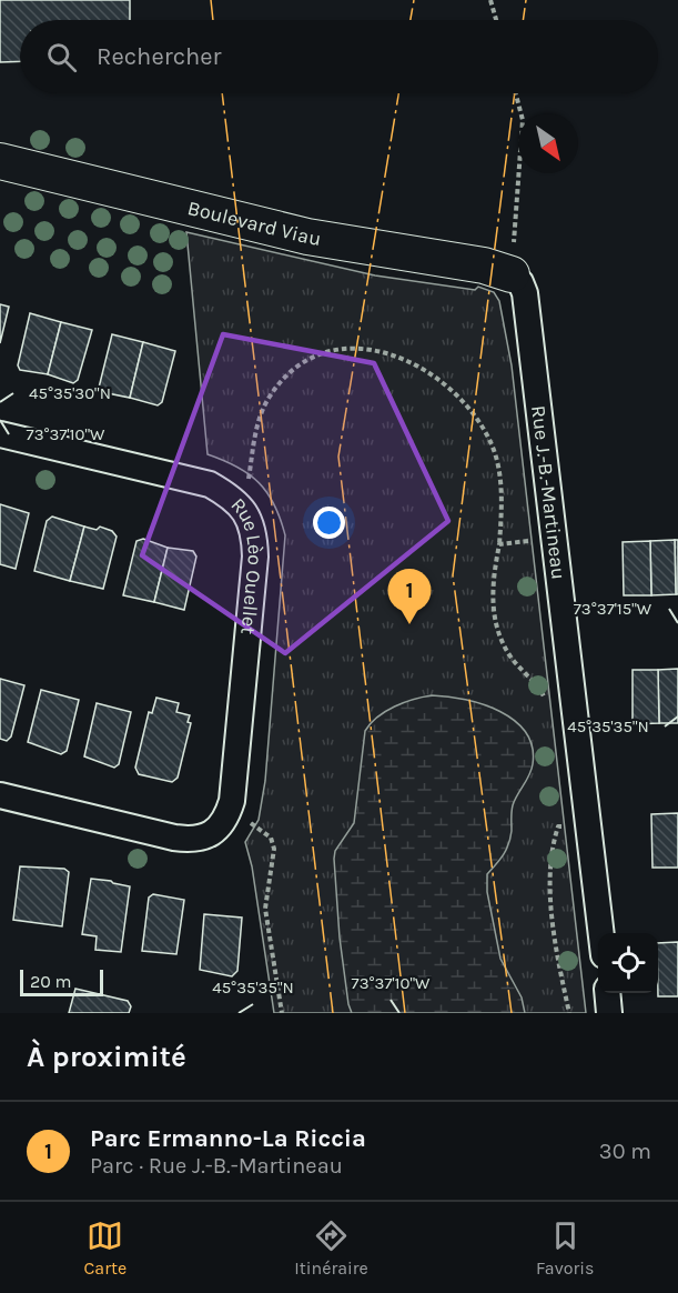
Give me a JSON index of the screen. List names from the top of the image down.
{
  "streets": {
    "street": ["Boulevard Viau", "Rue J.-B.-Martineau", "Rue Lèo Ouellet"]
  },
  "crossings": [
    ["Boulevard Viau", "Rue J.-B.-Martineau"]
  ],
  "scale_bar": "20 m",
  "north": "bottom right",
  "page": {
    "search": "Rechercher",
    "pins": "1",
    "scale": "20 m",
    "heading": "À proximité",
    "list": [
      {
        "mark": "1",
        "name": "Parc Ermanno-La Riccia",
        "note": "Parc · Rue J.-B.-Martineau",
        "value": "30 m"
      }
    ],
    "nav": ["Carte", "Itinéraire", "Favoris"]
  },
  "coordinates": [
    "45°35'30\"N",
    "73°37'10\"W",
    "73°37'15\"W",
    "45°35'35\"N"
  ]
}
